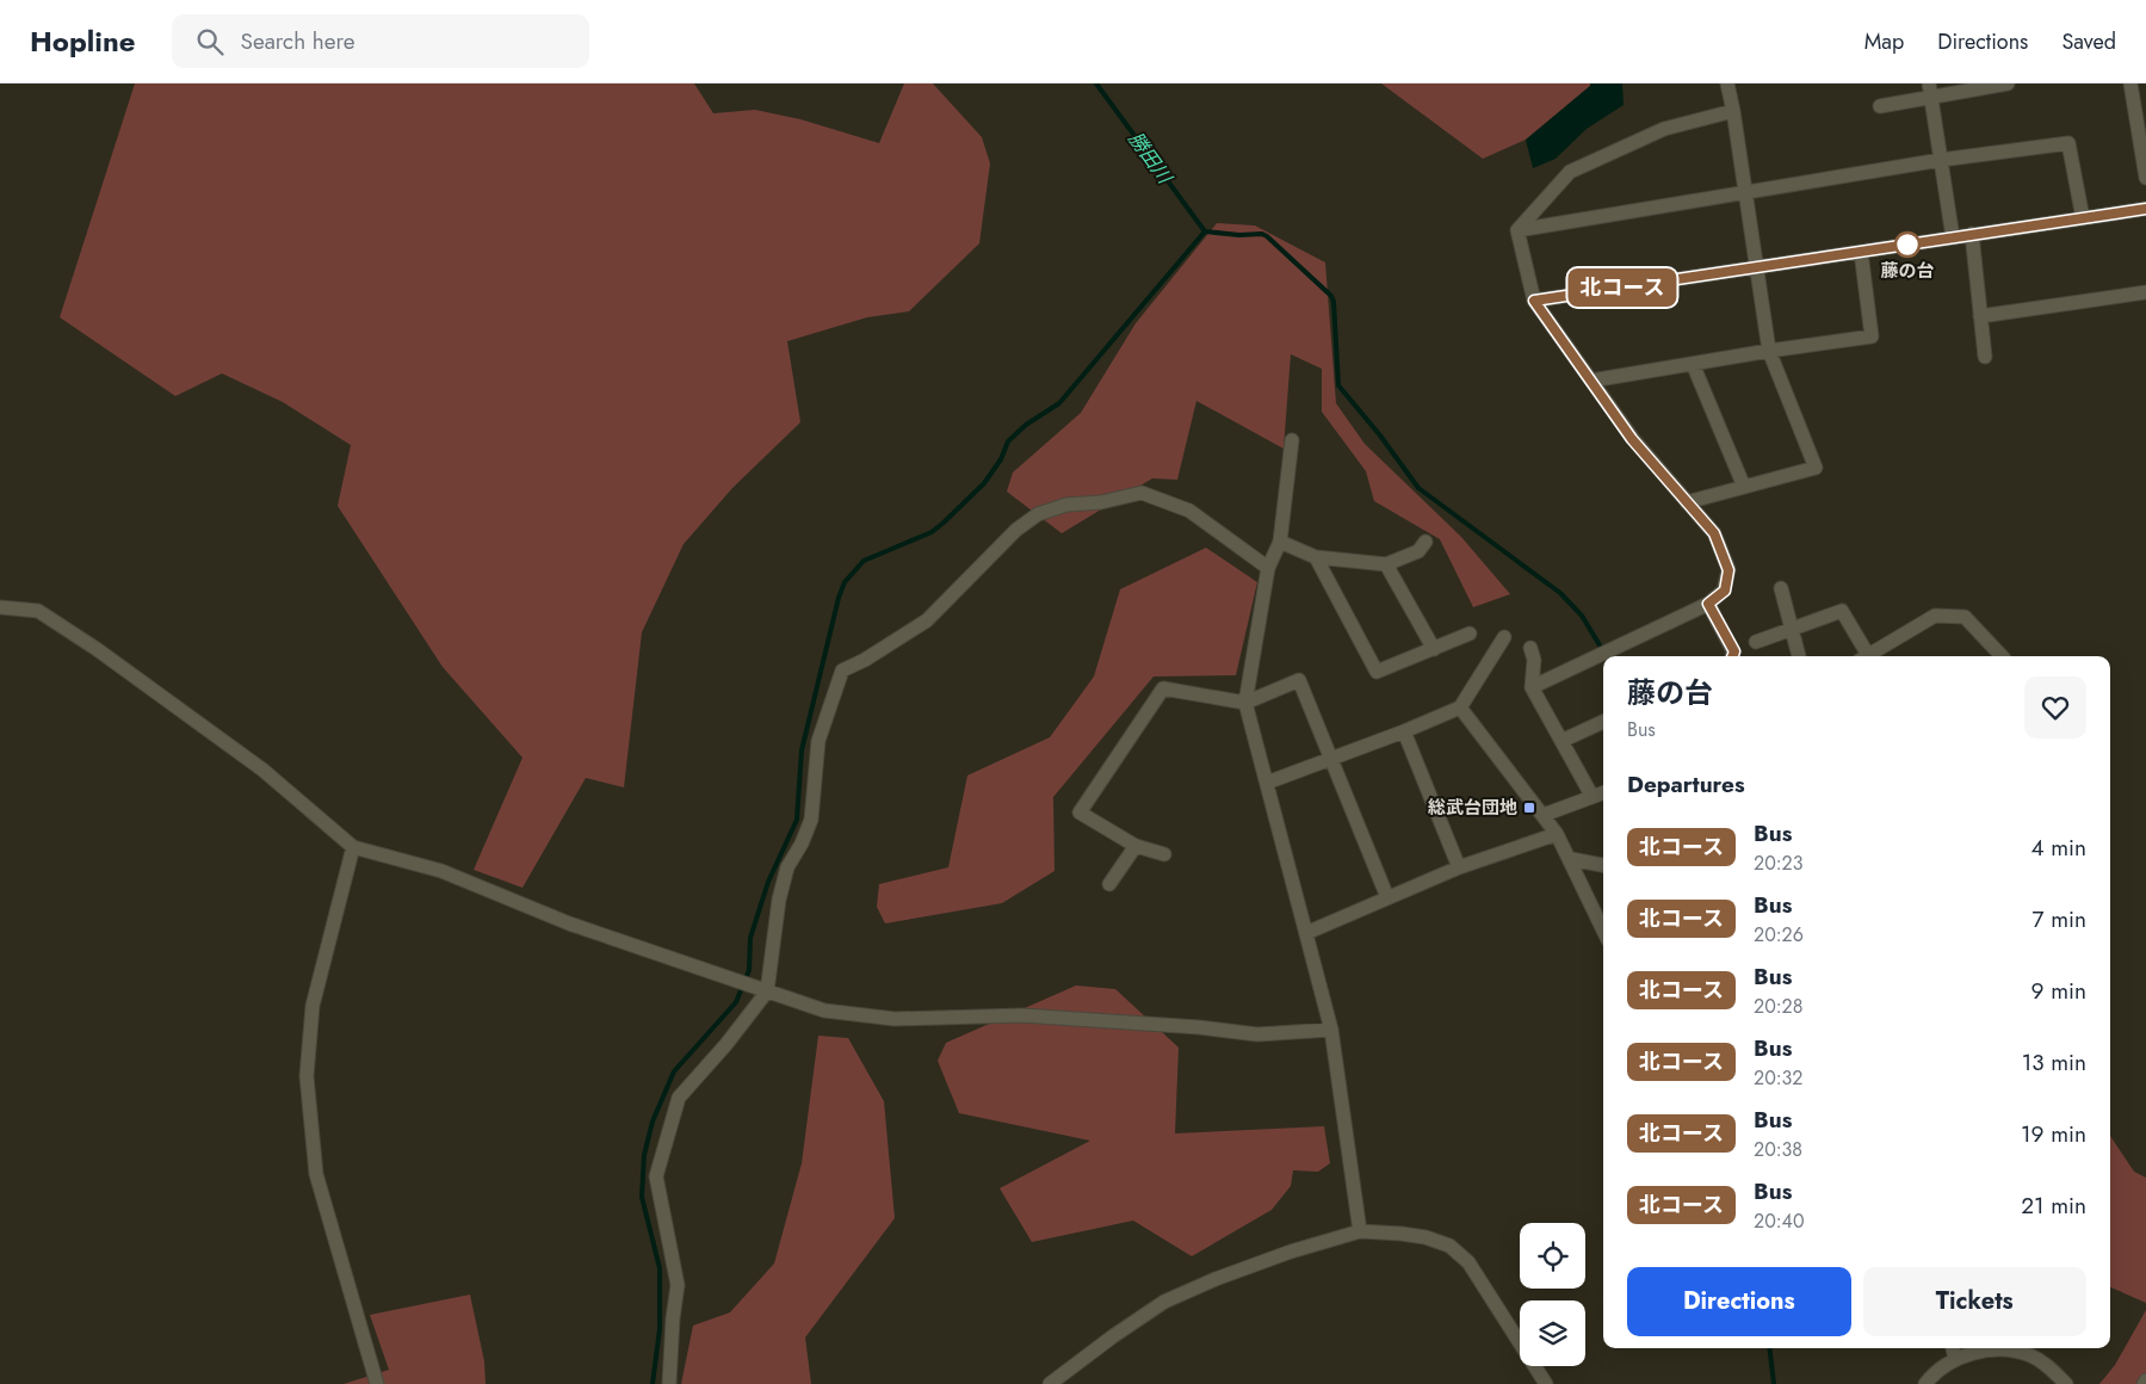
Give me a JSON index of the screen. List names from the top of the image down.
{
  "water": ["勝田川"],
  "places": {
    "other": ["藤の台"],
    "transit": ["総武台団地"]
  },
  "lines": ["bus line 北コース"],
  "page": {
    "header": "Hopline",
    "search": "Search here",
    "nav": ["Map", "Directions", "Saved"],
    "on_map": "北コース",
    "heading": [
      ["藤の台", "Bus"],
      "Departures"
    ],
    "list": [
      {
        "mark": "北コース",
        "name": "Bus",
        "note": "20:23",
        "value": "4 min"
      },
      {
        "mark": "北コース",
        "name": "Bus",
        "note": "20:26",
        "value": "7 min"
      },
      {
        "mark": "北コース",
        "name": "Bus",
        "note": "20:28",
        "value": "9 min"
      },
      {
        "mark": "北コース",
        "name": "Bus",
        "note": "20:32",
        "value": "13 min"
      },
      {
        "mark": "北コース",
        "name": "Bus",
        "note": "20:38",
        "value": "19 min"
      },
      {
        "mark": "北コース",
        "name": "Bus",
        "note": "20:40",
        "value": "21 min"
      }
    ],
    "buttons": ["Directions", "Tickets"]
  }
}
